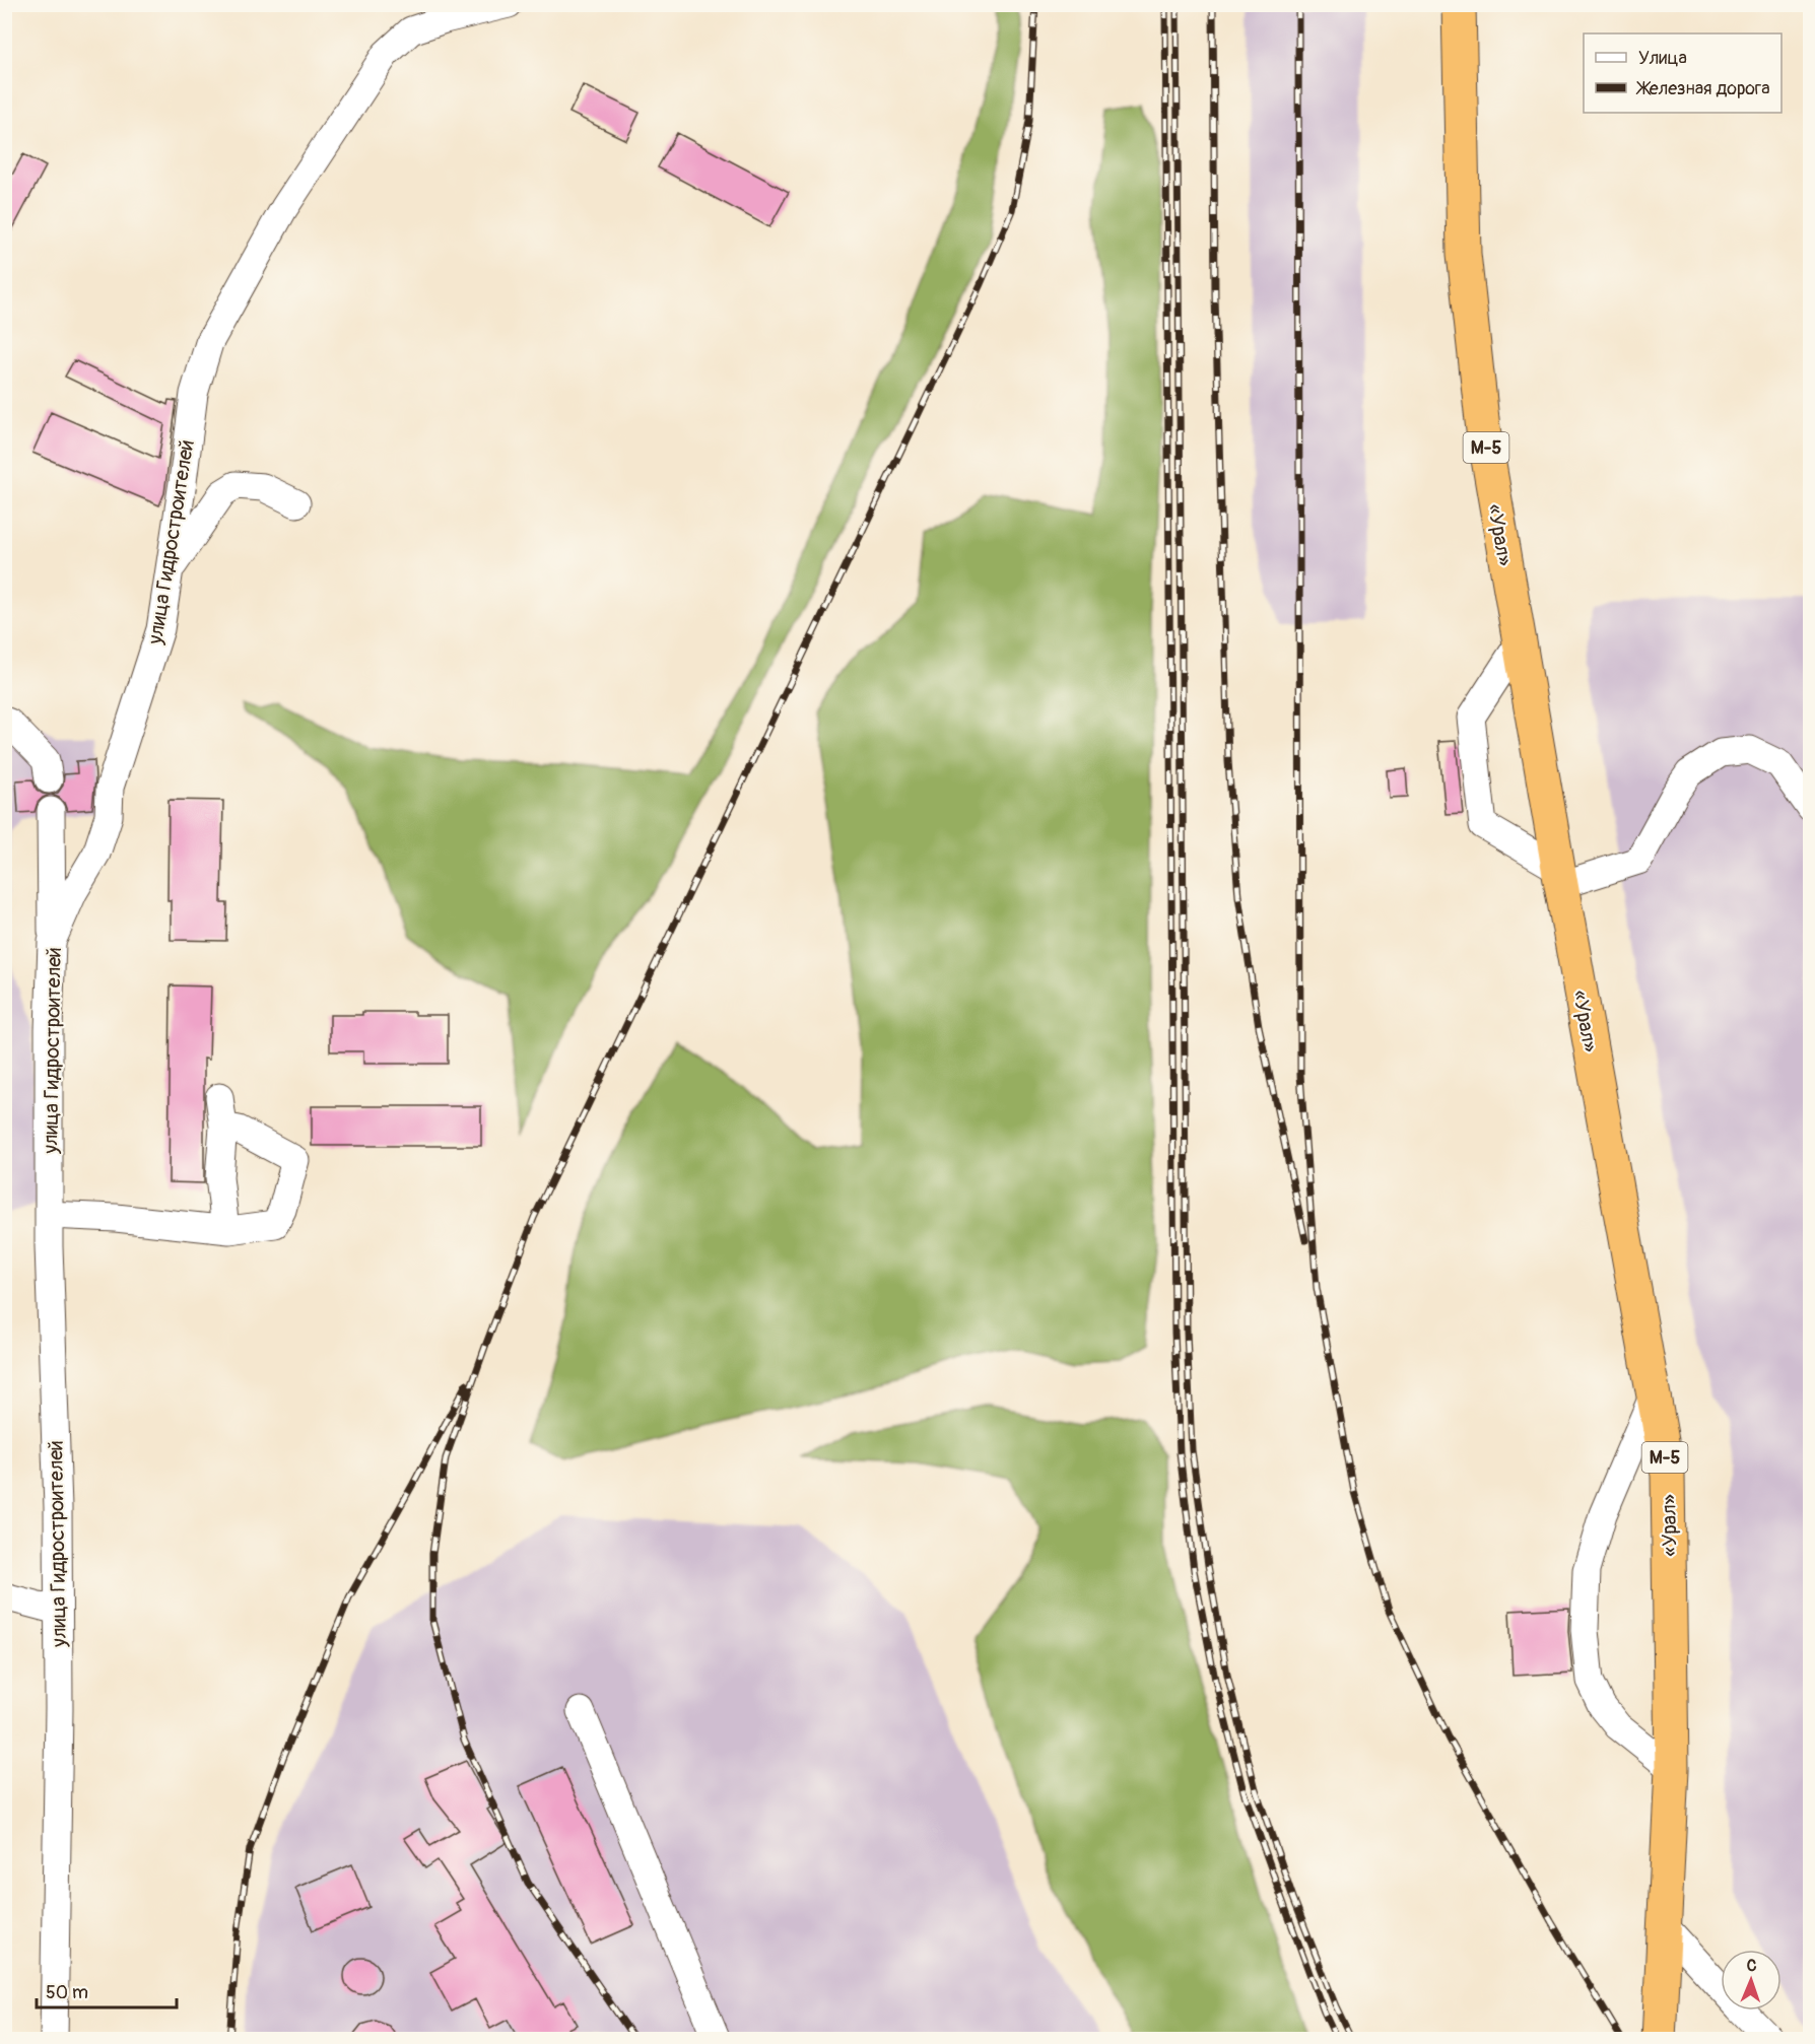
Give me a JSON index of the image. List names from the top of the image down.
{
  "streets": {
    "highway": ["М-5", "«Урал»"],
    "street": ["улица Гидростроителей"]
  },
  "legend": ["Улица", "Железная дорога"],
  "scale_bar": "50 m",
  "north": "top"
}
